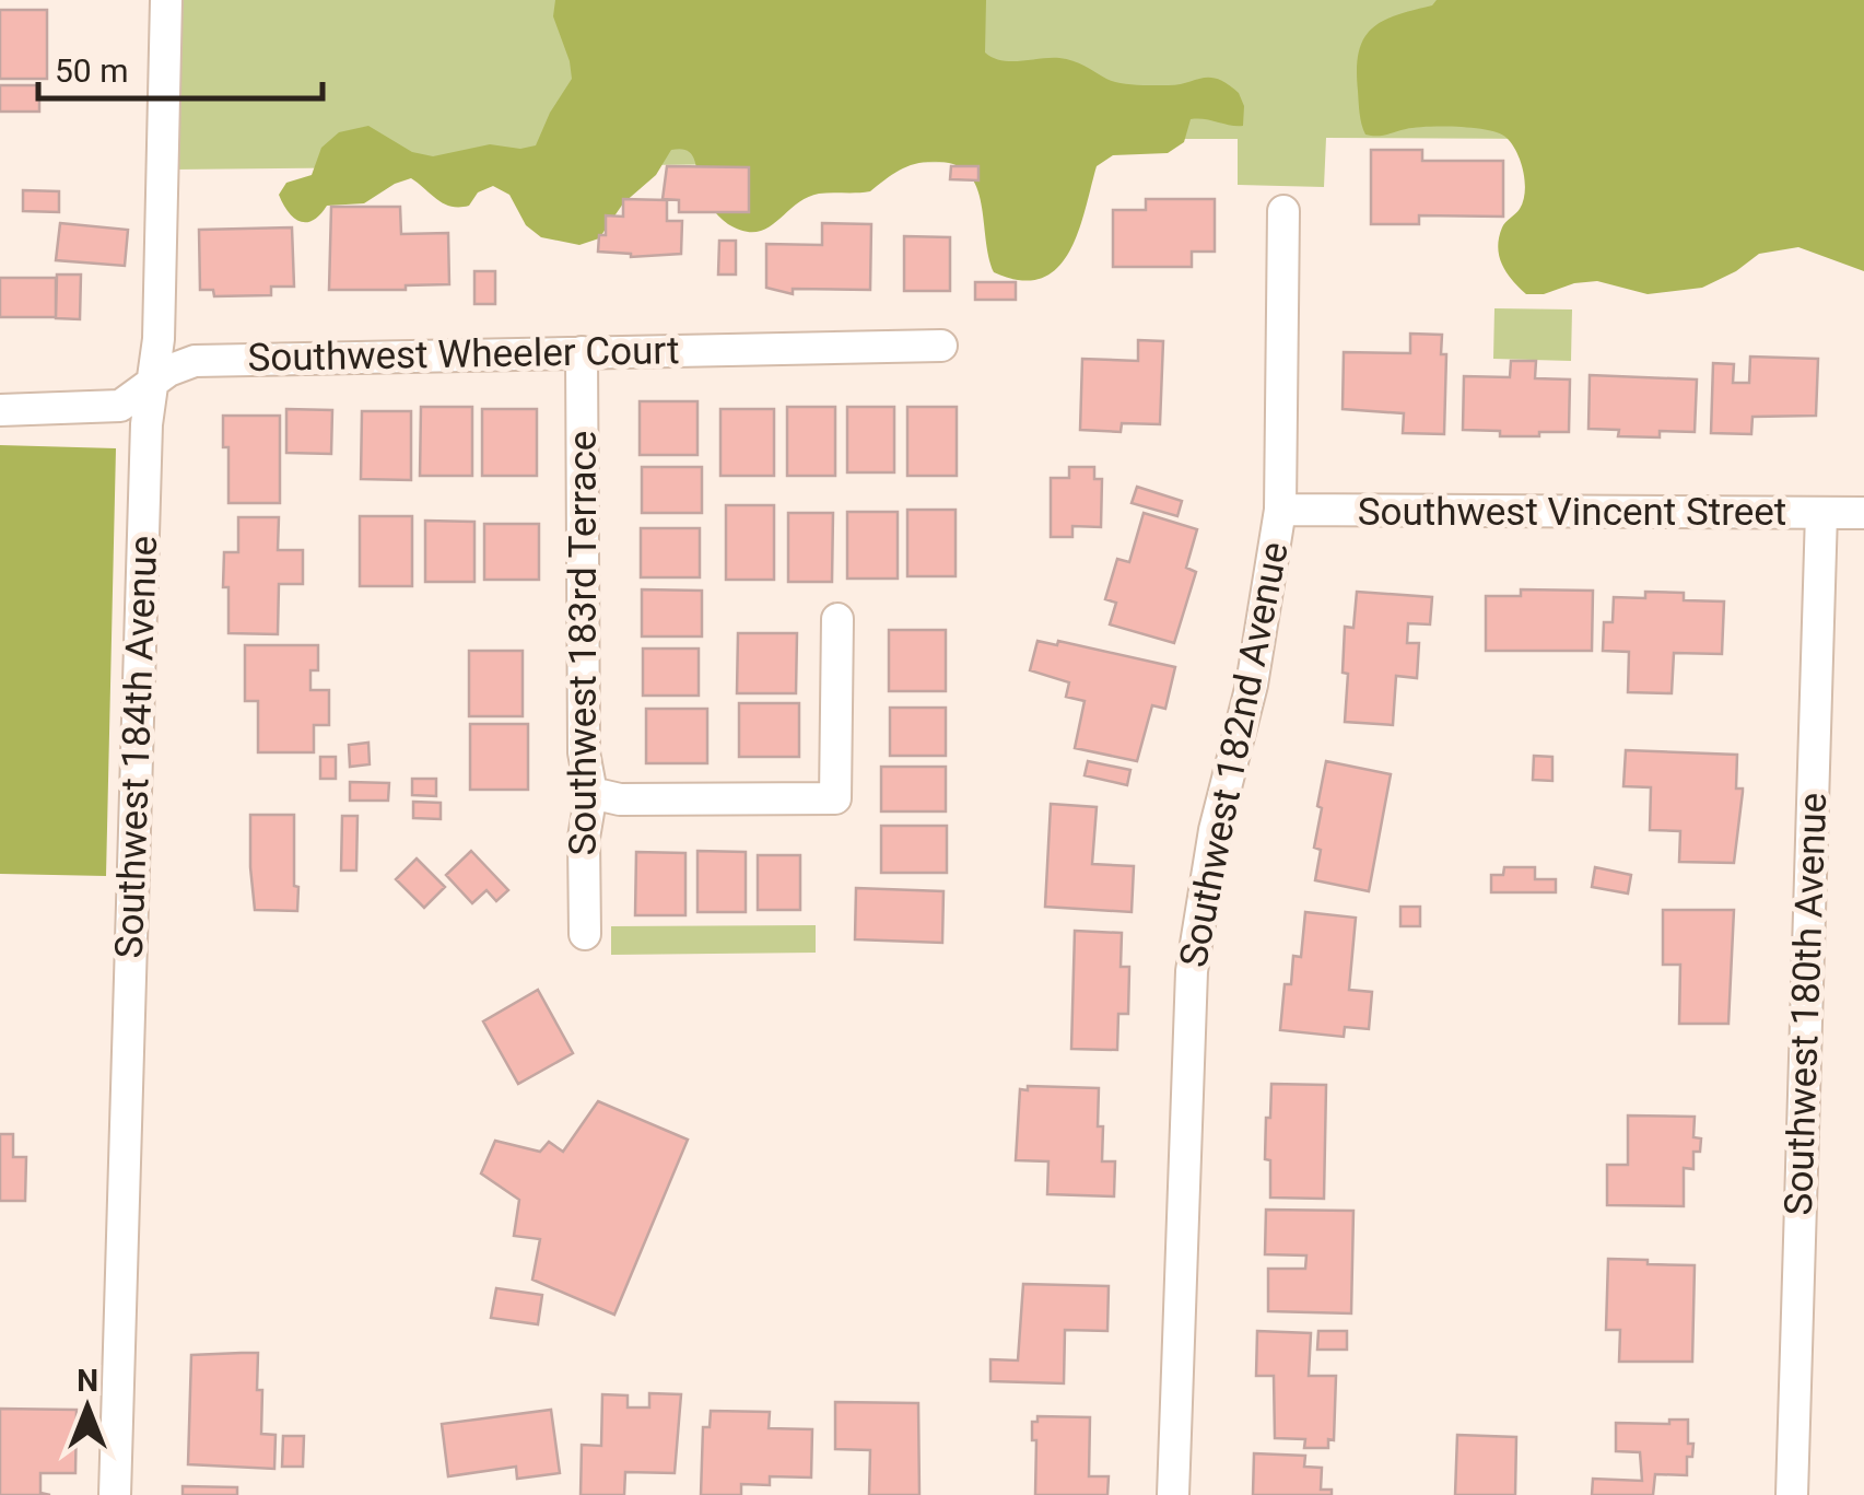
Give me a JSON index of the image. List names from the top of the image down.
{
  "streets": {
    "street": [
      "Southwest Wheeler Court",
      "Southwest Vincent Street",
      "Southwest 183rd Terrace",
      "Southwest 184th Avenue",
      "Southwest 182nd Avenue",
      "Southwest 180th Avenue"
    ]
  },
  "crossings": [
    ["Southwest Wheeler Court", "Southwest 183rd Terrace"],
    ["Southwest Wheeler Court", "Southwest 184th Avenue"],
    ["Southwest Vincent Street", "Southwest 182nd Avenue"],
    ["Southwest Vincent Street", "Southwest 180th Avenue"]
  ],
  "scale_bar": "50 m",
  "north": "top"
}
